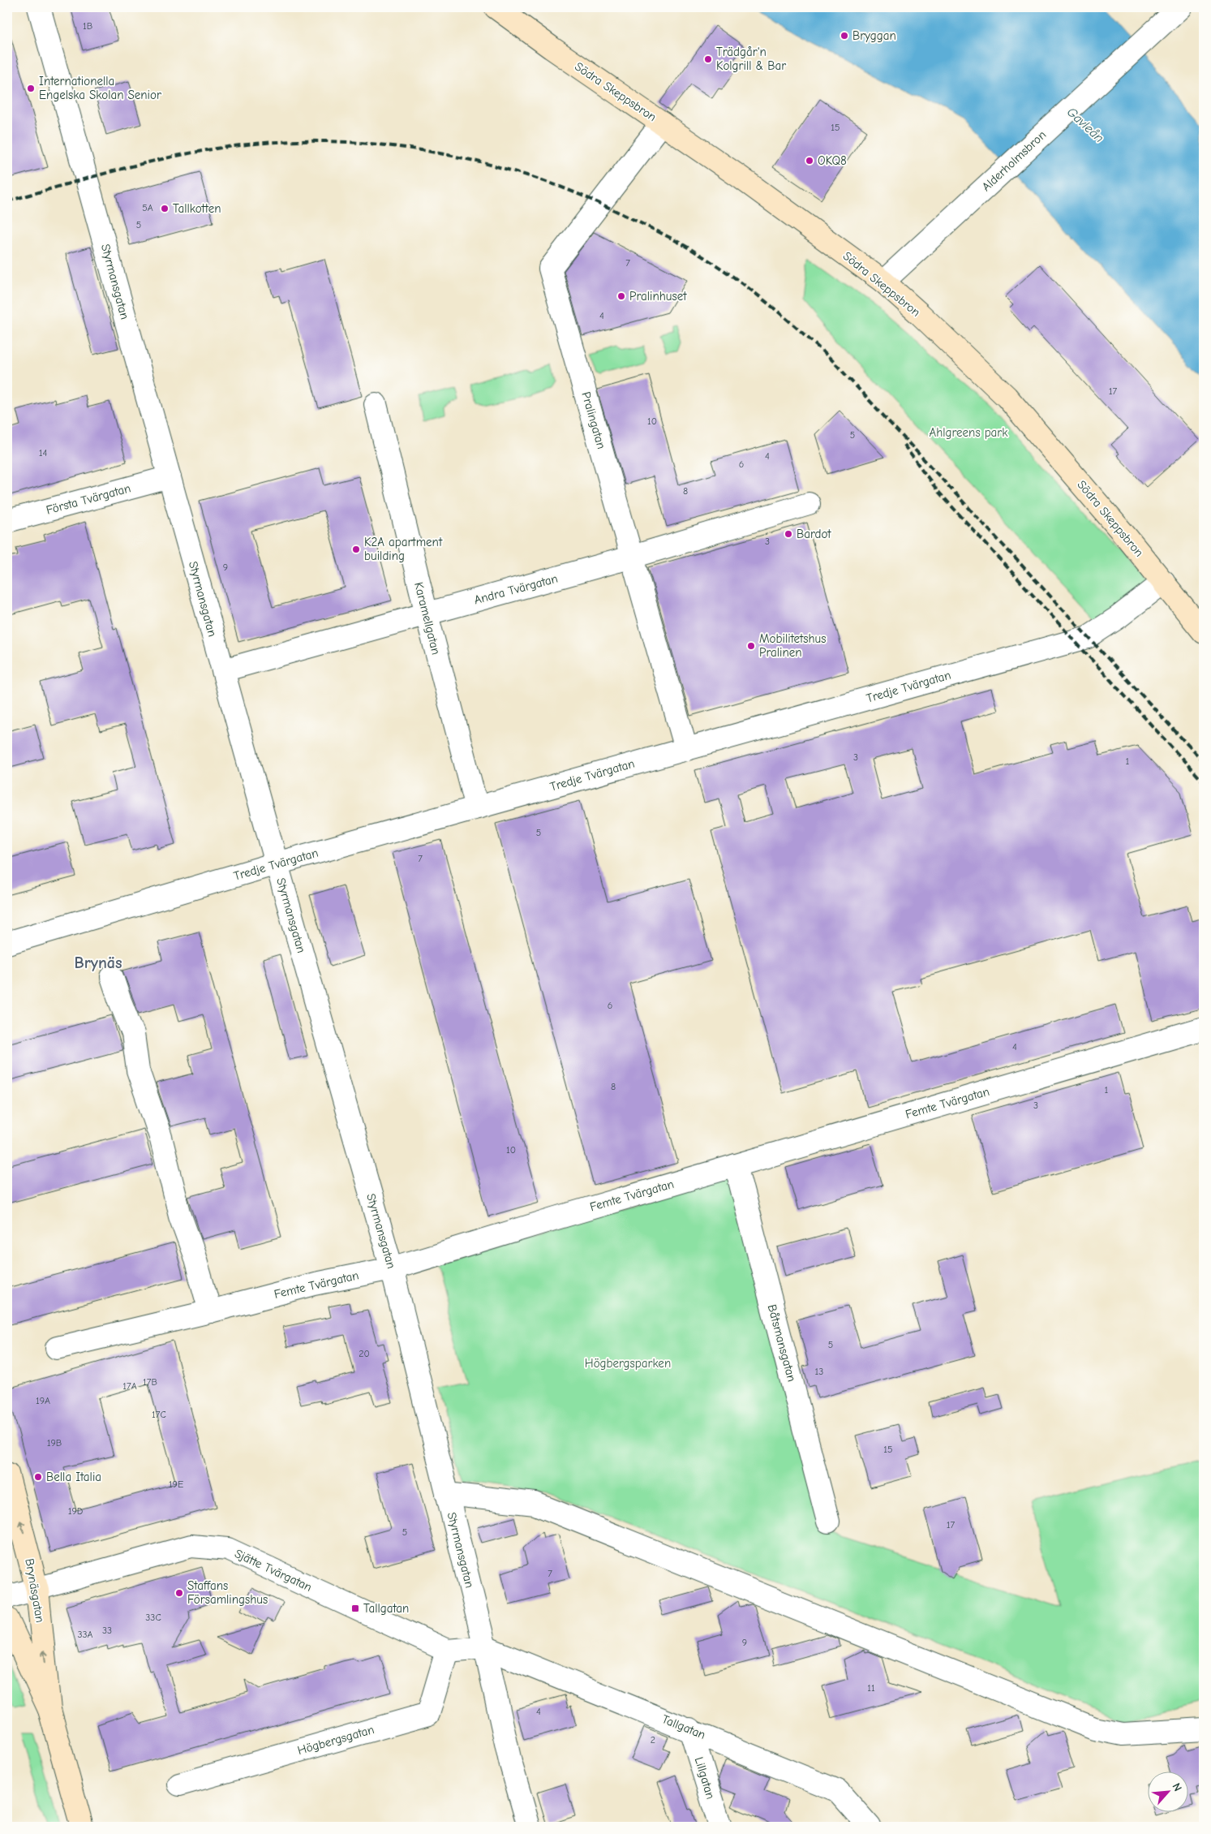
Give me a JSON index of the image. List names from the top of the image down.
{
  "streets": {
    "street": [
      "Södra Skeppsbron",
      "Alderholmsbron",
      "Styrmansgatan",
      "Pralingatan",
      "Första Tvärgatan",
      "Andra Tvärgatan",
      "Karamellgatan",
      "Tredje Tvärgatan",
      "Femte Tvärgatan",
      "Båtsmansgatan",
      "Sjätte Tvärgatan",
      "Brynäsgatan",
      "Tallgatan",
      "Högbergsgatan",
      "Lillgatan"
    ]
  },
  "crossings": [
    ["Södra Skeppsbron", "Alderholmsbron"],
    ["Södra Skeppsbron", "Pralingatan"],
    ["Södra Skeppsbron", "Tredje Tvärgatan"],
    ["Styrmansgatan", "Första Tvärgatan"],
    ["Styrmansgatan", "Andra Tvärgatan"],
    ["Styrmansgatan", "Tredje Tvärgatan"],
    ["Styrmansgatan", "Femte Tvärgatan"],
    ["Styrmansgatan", "Sjätte Tvärgatan"],
    ["Styrmansgatan", "Tallgatan"],
    ["Pralingatan", "Andra Tvärgatan"],
    ["Pralingatan", "Tredje Tvärgatan"],
    ["Andra Tvärgatan", "Karamellgatan"],
    ["Karamellgatan", "Tredje Tvärgatan"],
    ["Femte Tvärgatan", "Båtsmansgatan"],
    ["Sjätte Tvärgatan", "Brynäsgatan"],
    ["Sjätte Tvärgatan", "Tallgatan"],
    ["Sjätte Tvärgatan", "Högbergsgatan"],
    ["Tallgatan", "Lillgatan"]
  ],
  "districts": ["Brynäs"],
  "water": ["Gavleån"],
  "parks": ["Ahlgreens park", "Högbergsparken"],
  "places": {
    "other": [
      "Bryggan",
      "Trädgår'n Kolgrill & Bar",
      "Internationella Engelska Skolan Senior",
      "OKQ8",
      "Tallkotten",
      "Pralinhuset",
      "Bardot",
      "K2A apartment building",
      "Mobilitetshus Pralinen",
      "Bella Italia",
      "Staffans Församlingshus"
    ],
    "transit": ["Tallgatan"]
  },
  "house_numbers": [
    "1B",
    "15",
    "5A",
    "5",
    "7",
    "4",
    "17",
    "10",
    "5",
    "14",
    "4",
    "6",
    "8",
    "3",
    "9",
    "3",
    "1",
    "5",
    "7",
    "6",
    "4",
    "8",
    "1",
    "3",
    "10",
    "5",
    "20",
    "13",
    "17B",
    "17A",
    "19A",
    "17C",
    "19B",
    "15",
    "19E",
    "19D",
    "17",
    "5",
    "7",
    "33C",
    "33",
    "33A",
    "9",
    "11",
    "4",
    "2"
  ],
  "north": "top right"
}
